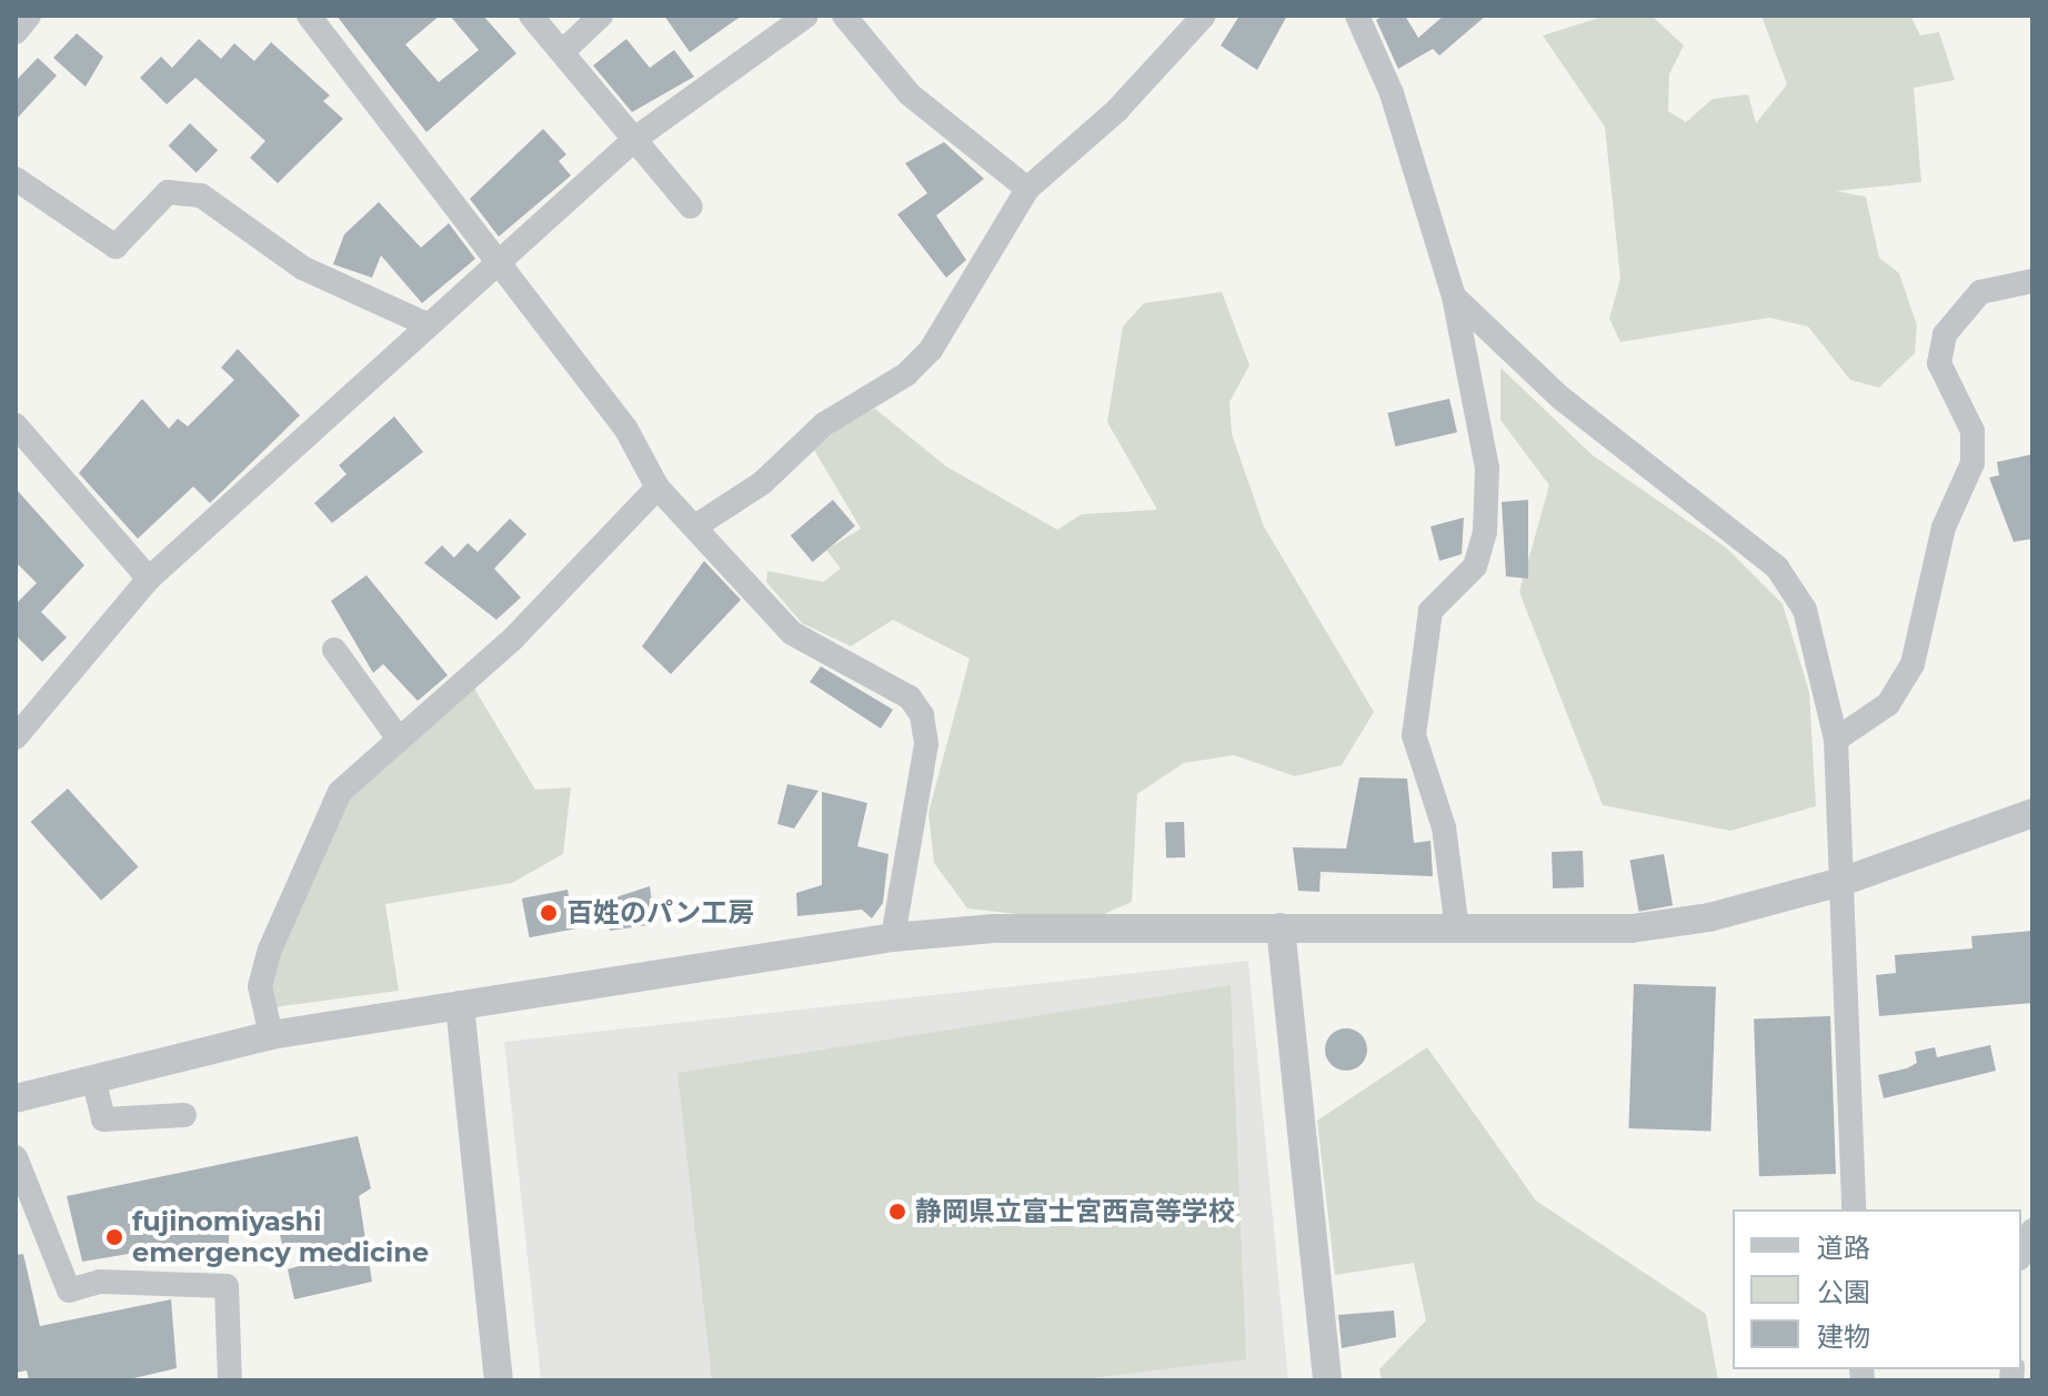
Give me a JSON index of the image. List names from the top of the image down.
{
  "places": ["百姓のパン工房", "静岡県立富士宮西高等学校", "fujinomiyashi emergency medicine"],
  "legend": ["道路", "公園", "建物"]
}
